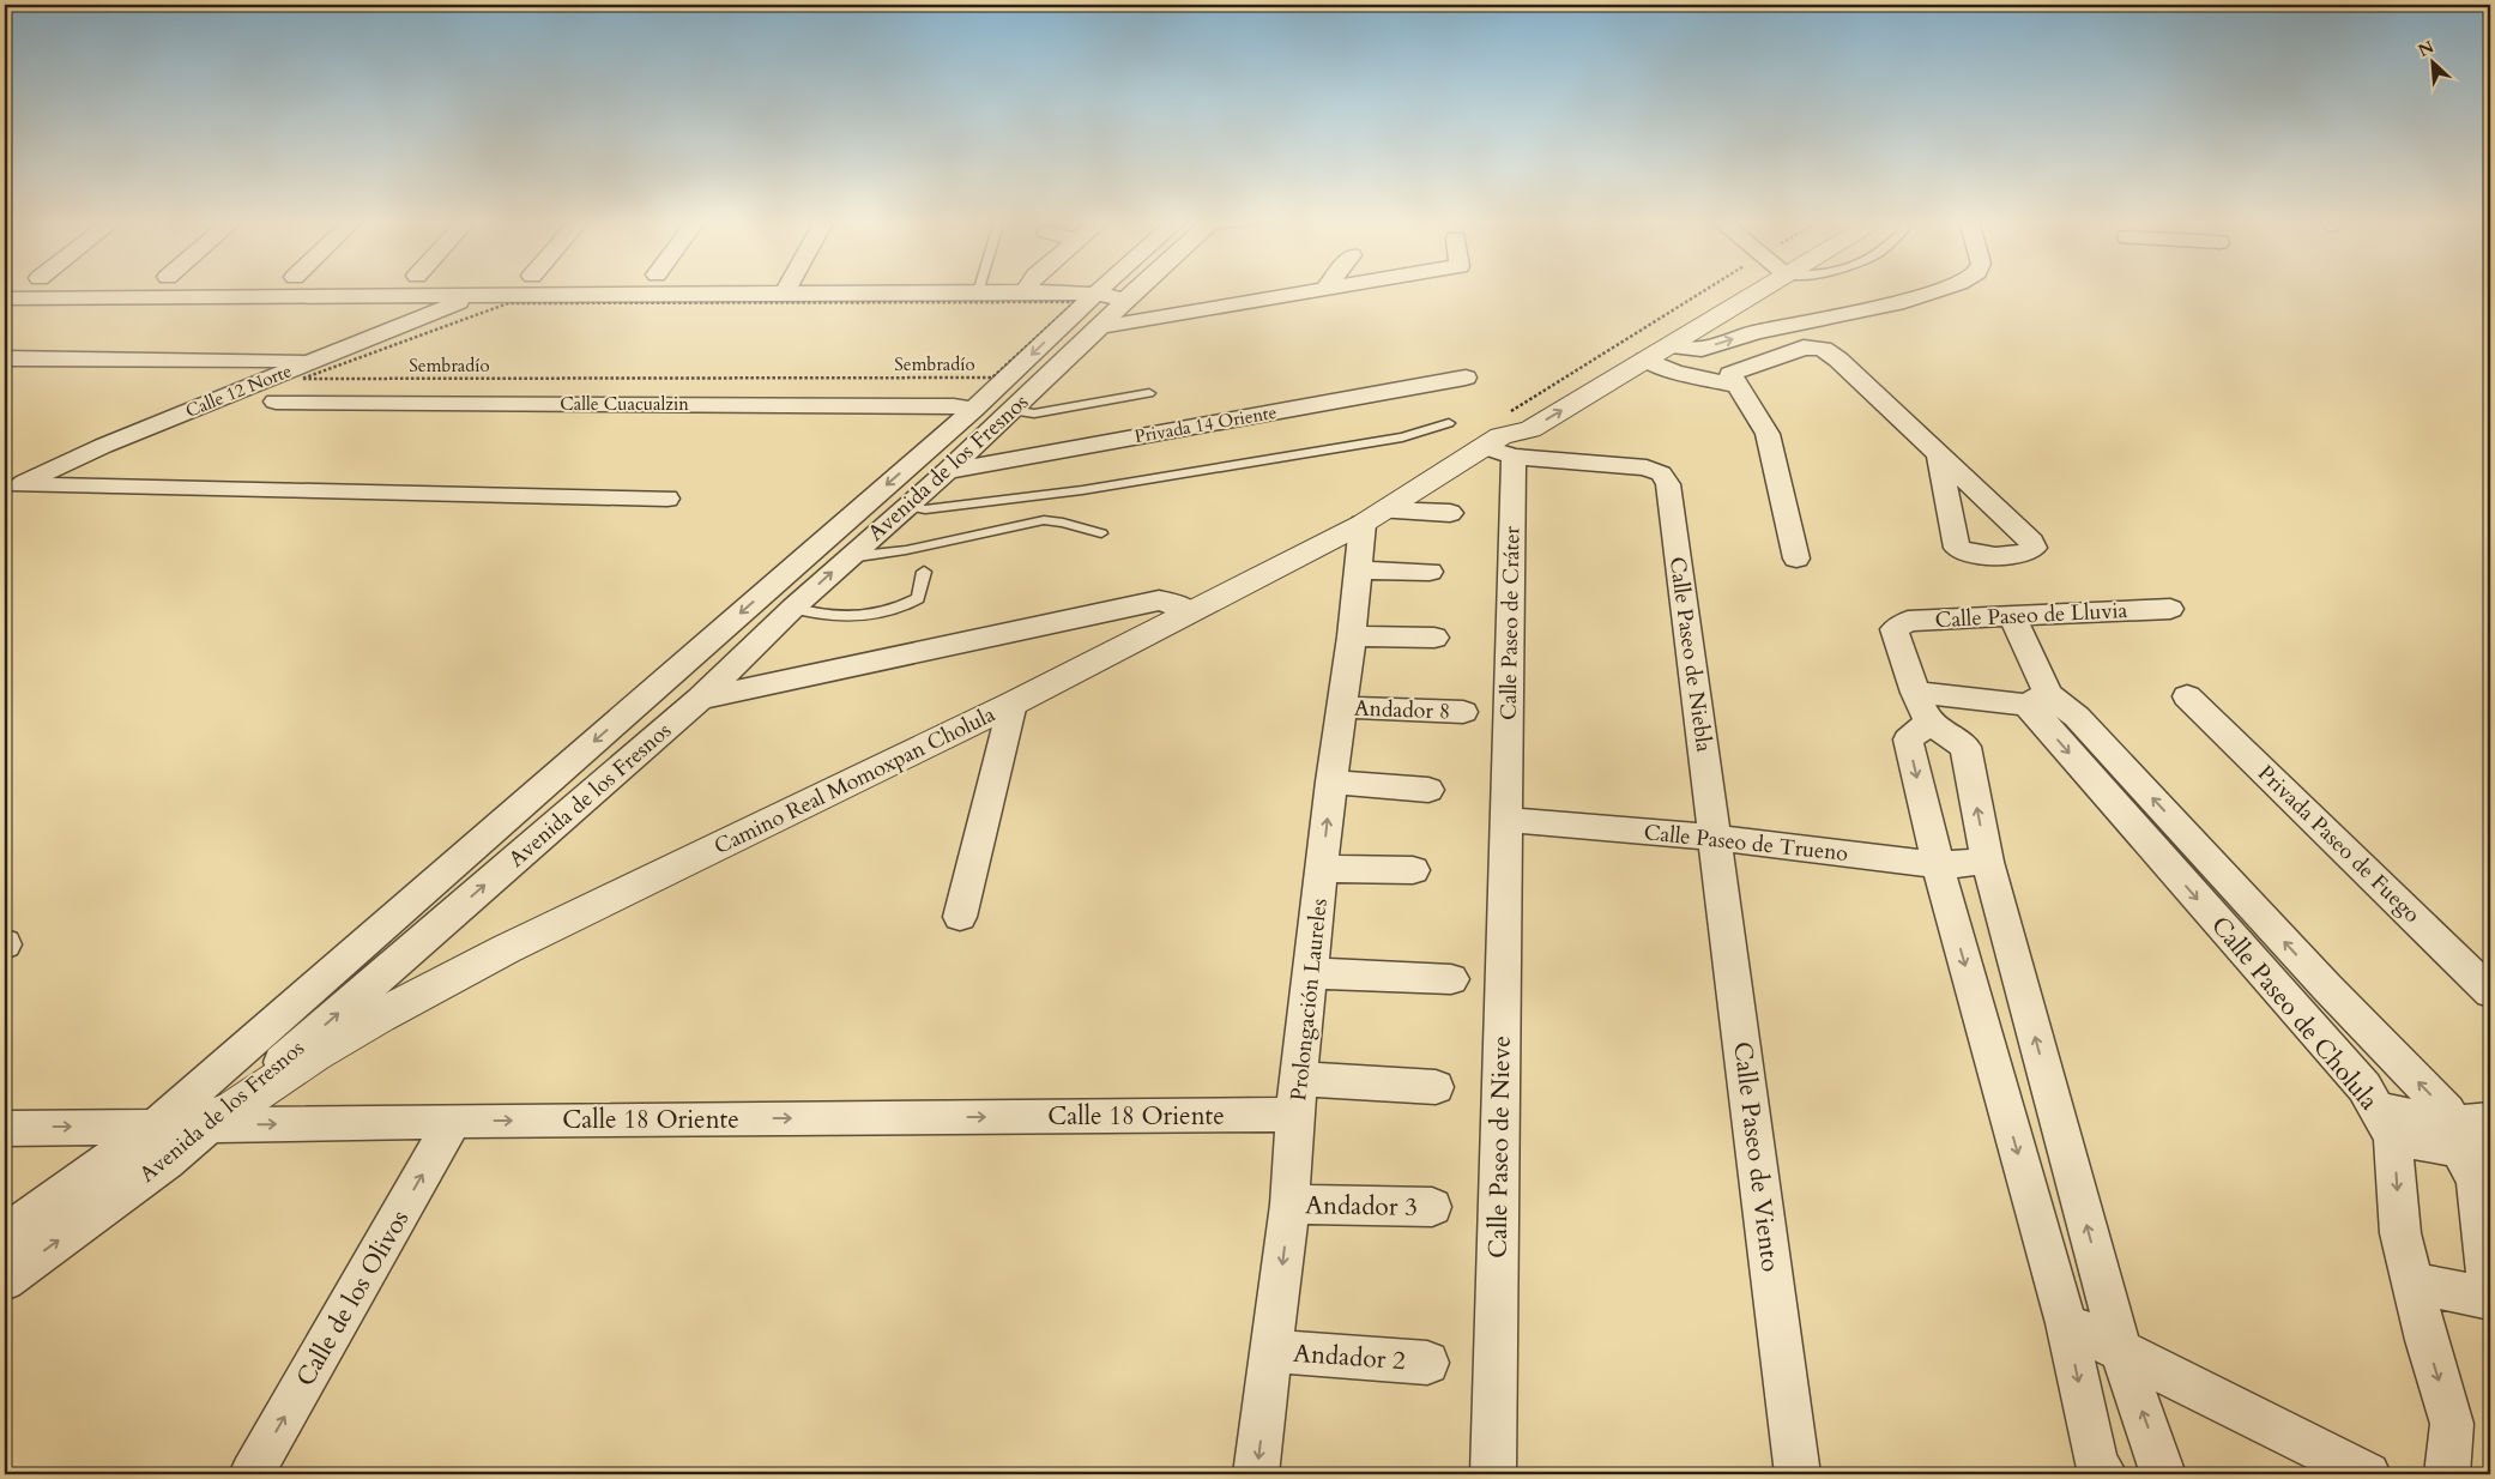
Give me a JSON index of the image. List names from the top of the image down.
{
  "streets": {
    "street": [
      "Calle 12 Norte",
      "Calle Cuacualzin",
      "Privada 14 Oriente",
      "Avenida de los Fresnos",
      "Calle Paseo de Lluvia",
      "Calle Paseo de Cráter",
      "Calle Paseo de Niebla",
      "Andador 8",
      "Camino Real Momoxpan Cholula",
      "Calle Paseo de Trueno",
      "Privada Paseo de Fuego",
      "Prolongación Laureles",
      "Calle Paseo de Cholula",
      "Calle 18 Oriente",
      "Calle Paseo de Nieve",
      "Calle Paseo de Viento",
      "Andador 3",
      "Calle de los Olivos",
      "Andador 2"
    ],
    "path": ["Sembradío"]
  },
  "crossings": [
    ["Sembradío", "Calle 12 Norte"],
    ["Calle Cuacualzin", "Avenida de los Fresnos"],
    ["Privada 14 Oriente", "Avenida de los Fresnos"],
    ["Avenida de los Fresnos", "Camino Real Momoxpan Cholula"],
    ["Avenida de los Fresnos", "Calle 18 Oriente"],
    ["Calle Paseo de Lluvia", "Calle Paseo de Cholula"],
    ["Calle Paseo de Cráter", "Calle Paseo de Niebla"],
    ["Calle Paseo de Cráter", "Camino Real Momoxpan Cholula"],
    ["Calle Paseo de Cráter", "Calle Paseo de Trueno"],
    ["Calle Paseo de Cráter", "Calle Paseo de Nieve"],
    ["Calle Paseo de Niebla", "Camino Real Momoxpan Cholula"],
    ["Calle Paseo de Niebla", "Calle Paseo de Trueno"],
    ["Calle Paseo de Niebla", "Calle Paseo de Viento"],
    ["Andador 8", "Prolongación Laureles"],
    ["Camino Real Momoxpan Cholula", "Prolongación Laureles"],
    ["Camino Real Momoxpan Cholula", "Calle 18 Oriente"],
    ["Calle Paseo de Trueno", "Calle Paseo de Nieve"],
    ["Calle Paseo de Trueno", "Calle Paseo de Viento"],
    ["Prolongación Laureles", "Calle 18 Oriente"],
    ["Prolongación Laureles", "Andador 3"],
    ["Prolongación Laureles", "Andador 2"],
    ["Calle 18 Oriente", "Calle de los Olivos"]
  ],
  "one_way": ["Calle 18 Oriente", "Calle de los Olivos"],
  "north": "top left"
}
